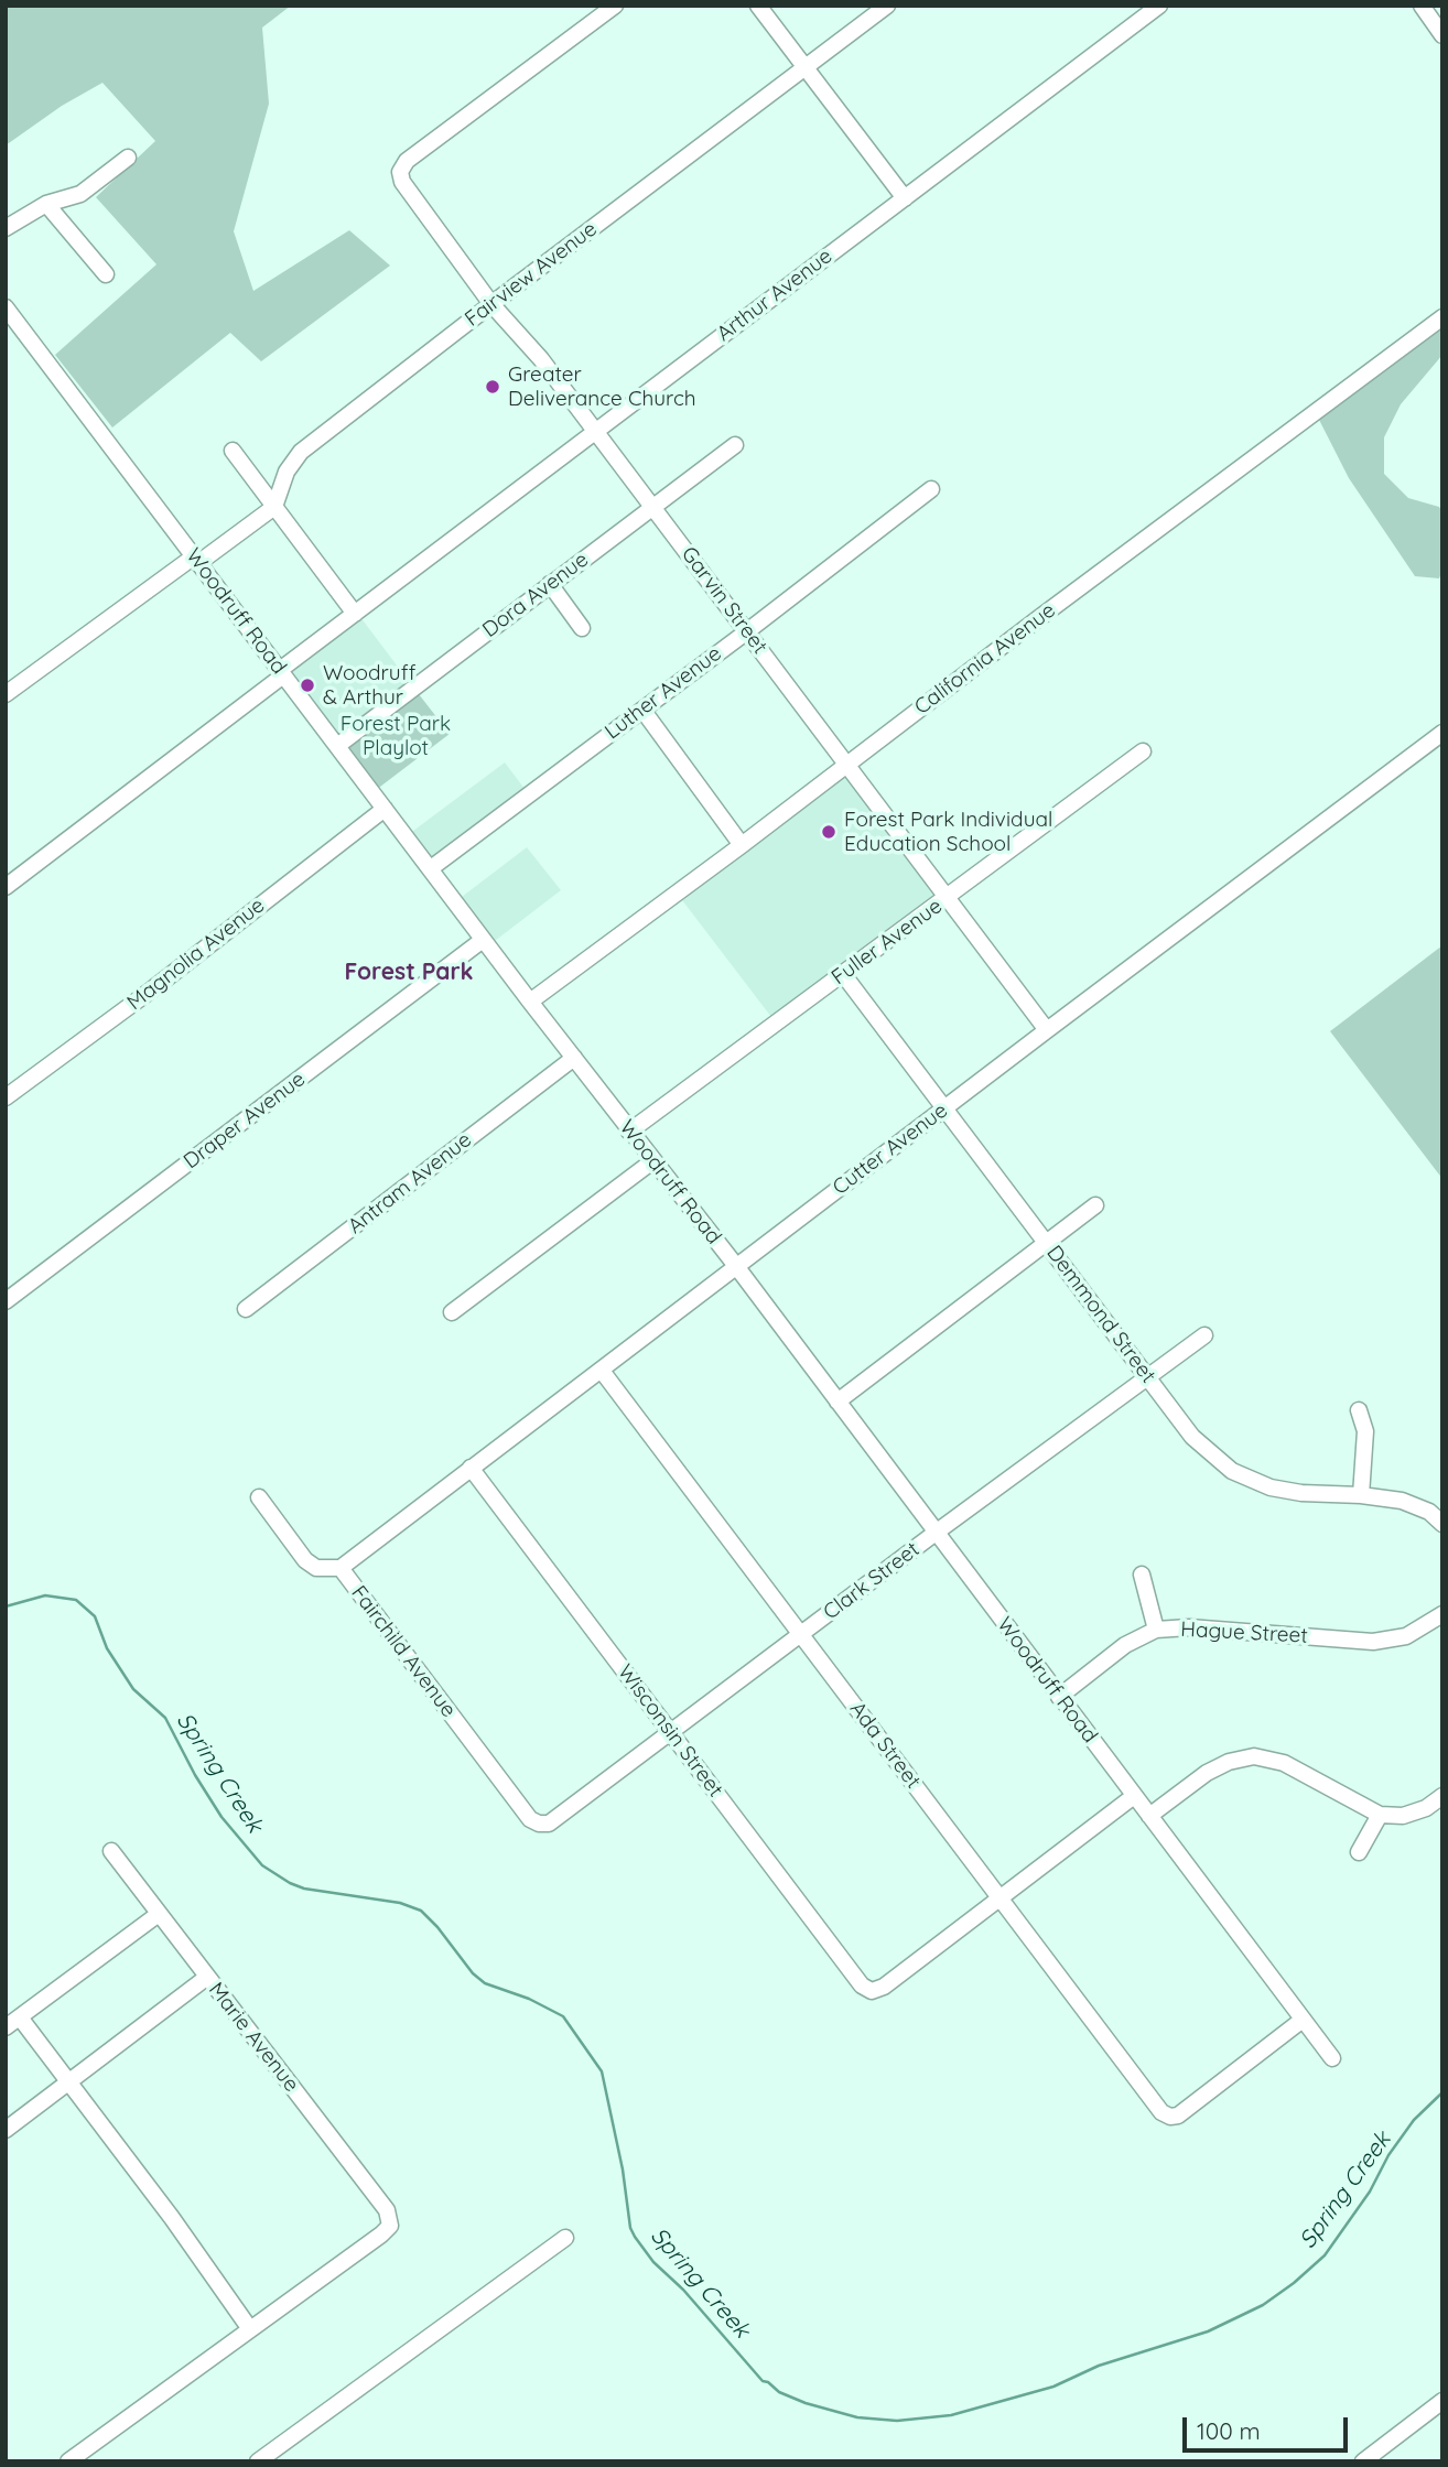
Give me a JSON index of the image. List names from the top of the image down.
{
  "streets": {
    "street": [
      "Fairview Avenue",
      "Arthur Avenue",
      "Dora Avenue",
      "Garvin Street",
      "Woodruff Road",
      "California Avenue",
      "Luther Avenue",
      "Fuller Avenue",
      "Magnolia Avenue",
      "Draper Avenue",
      "Cutter Avenue",
      "Antram Avenue",
      "Demmond Street",
      "Clark Street",
      "Hague Street",
      "Fairchild Avenue",
      "Wisconsin Street",
      "Ada Street",
      "Marie Avenue"
    ]
  },
  "crossings": [
    ["Fairview Avenue", "Garvin Street"],
    ["Arthur Avenue", "Garvin Street"],
    ["Arthur Avenue", "Woodruff Road"],
    ["Dora Avenue", "Garvin Street"],
    ["Dora Avenue", "Woodruff Road"],
    ["Garvin Street", "California Avenue"],
    ["Garvin Street", "Luther Avenue"],
    ["Garvin Street", "Fuller Avenue"],
    ["Garvin Street", "Cutter Avenue"],
    ["Woodruff Road", "California Avenue"],
    ["Woodruff Road", "Luther Avenue"],
    ["Woodruff Road", "Fuller Avenue"],
    ["Woodruff Road", "Magnolia Avenue"],
    ["Woodruff Road", "Draper Avenue"],
    ["Woodruff Road", "Cutter Avenue"],
    ["Woodruff Road", "Antram Avenue"],
    ["Woodruff Road", "Clark Street"],
    ["Woodruff Road", "Hague Street"],
    ["Woodruff Road", "Ada Street"],
    ["Fuller Avenue", "Demmond Street"],
    ["Cutter Avenue", "Demmond Street"],
    ["Cutter Avenue", "Fairchild Avenue"],
    ["Cutter Avenue", "Wisconsin Street"],
    ["Cutter Avenue", "Ada Street"],
    ["Demmond Street", "Clark Street"],
    ["Clark Street", "Fairchild Avenue"],
    ["Clark Street", "Wisconsin Street"],
    ["Clark Street", "Ada Street"],
    ["Wisconsin Street", "Ada Street"]
  ],
  "districts": ["Forest Park"],
  "water": ["Spring Creek"],
  "parks": ["Forest Park Playlot"],
  "places": ["Greater Deliverance Church", "Woodruff & Arthur", "Forest Park Individual Education School"],
  "scale_bar": "100 m"
}
